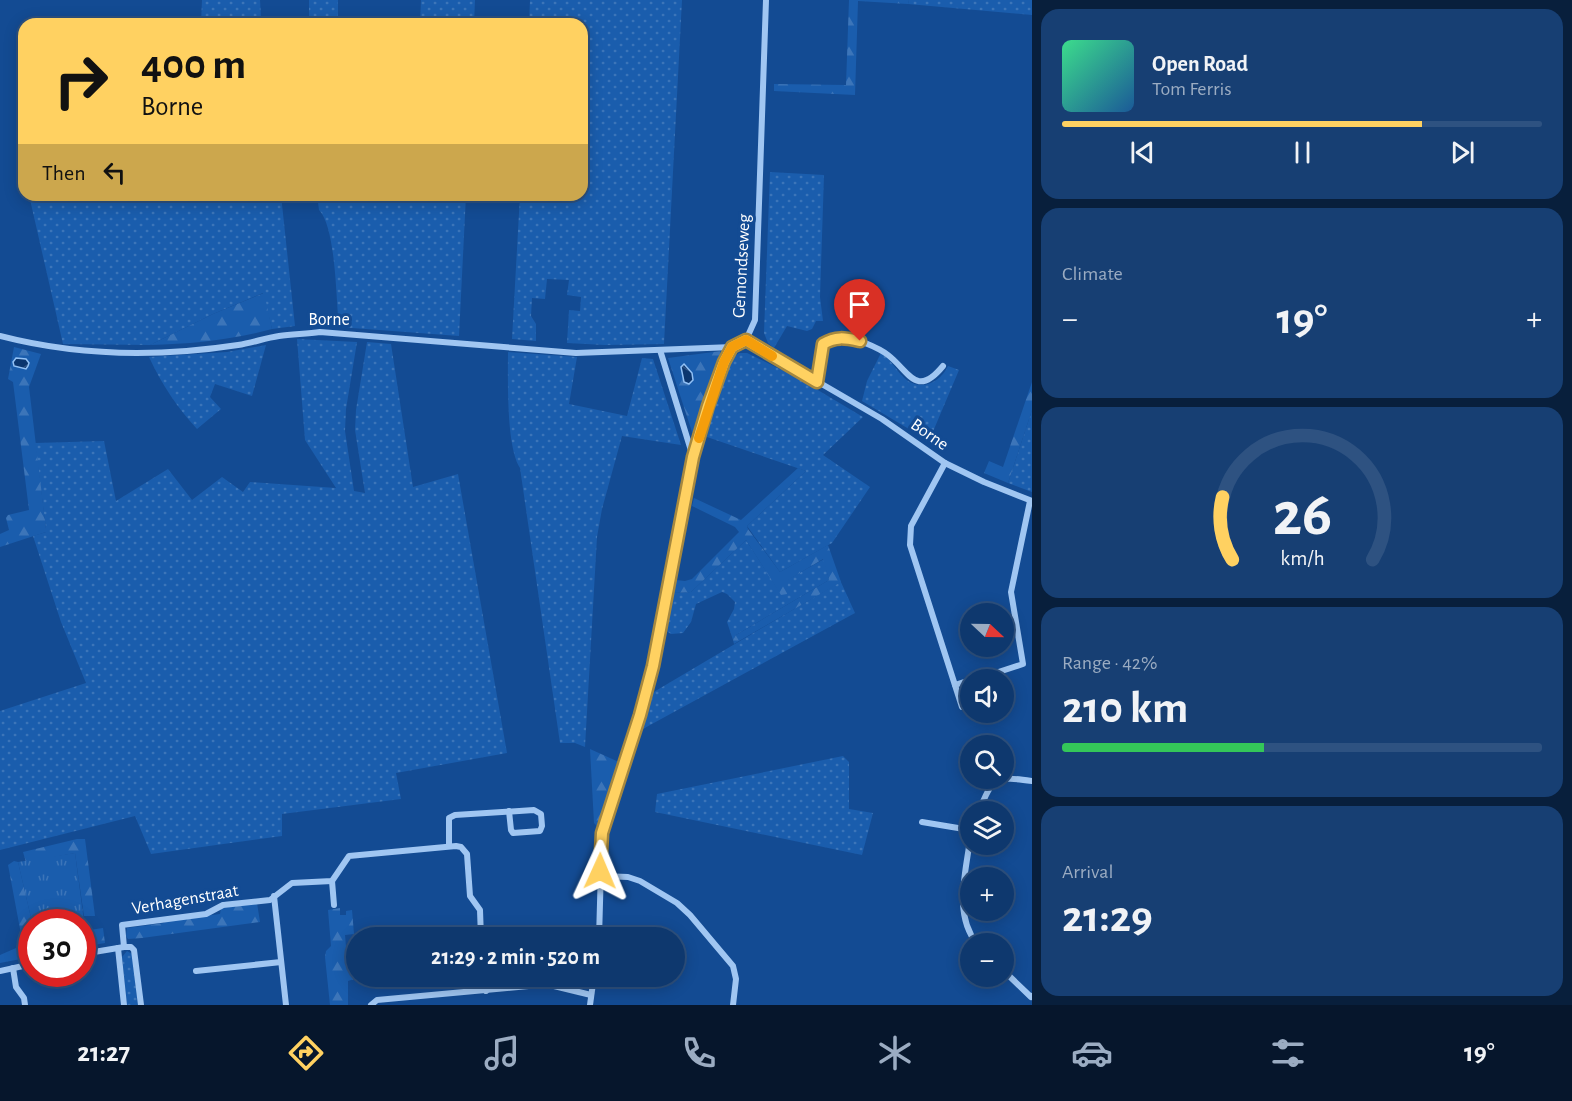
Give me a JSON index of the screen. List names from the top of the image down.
{
  "streets": {
    "street": ["Gemondseweg", "Borne", "Verhagenstraat"]
  },
  "crossings": [
    ["Gemondseweg", "Borne"]
  ],
  "north": "right",
  "page": {
    "turn": ["400 m", "Borne"],
    "song": ["Open Road", "Tom Ferris"],
    "then": "Then",
    "tile": [
      "Climate",
      ["Range · 42%", "210 km"],
      ["Arrival", "21:29"]
    ],
    "heat": ["−", "19°", "+"],
    "map_buttons": ["+", "−"],
    "limit": "30",
    "trip": "21:29 · 2 min · 520 m",
    "tabs": ["21:27", "19°"],
    "gauge": ["26", "km/h"]
  }
}
